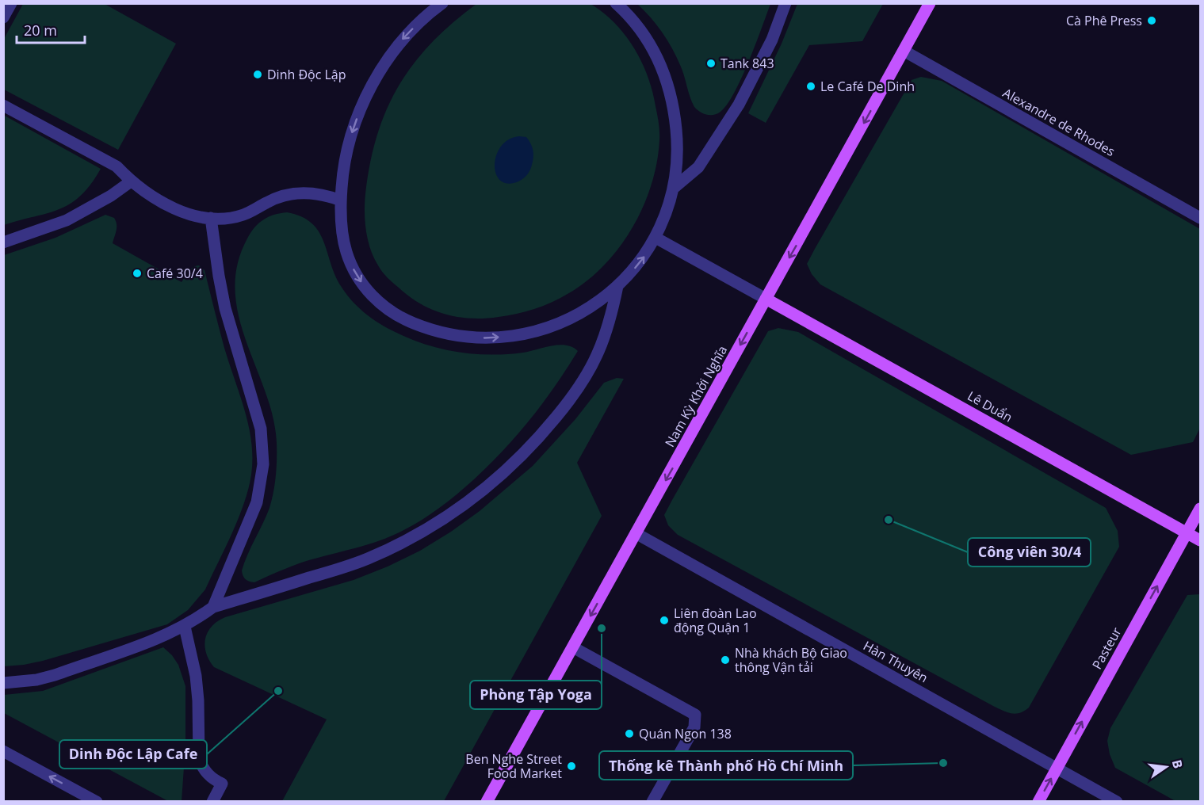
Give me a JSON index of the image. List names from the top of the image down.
{
  "streets": {
    "main road": ["Nam Kỳ Khởi Nghĩa", "Lê Duẩn", "Pasteur"],
    "street": ["Alexandre de Rhodes", "Hàn Thuyên"]
  },
  "crossings": [
    ["Alexandre de Rhodes", "Nam Kỳ Khởi Nghĩa"],
    ["Nam Kỳ Khởi Nghĩa", "Lê Duẩn"],
    ["Nam Kỳ Khởi Nghĩa", "Hàn Thuyên"],
    ["Lê Duẩn", "Pasteur"],
    ["Pasteur", "Hàn Thuyên"]
  ],
  "one_way": ["Nam Kỳ Khởi Nghĩa", "Pasteur"],
  "places": [
    "Cà Phê Press",
    "Tank 843",
    "Dinh Độc Lập",
    "Le Café De Dinh",
    "Café 30/4",
    "Công viên 30/4",
    "Liên đoàn Lao động Quận 1",
    "Phòng Tập Yoga",
    "Nhà khách Bộ Giao thông Vận tải",
    "Dinh Độc Lập Cafe",
    "Quán Ngon 138",
    "Thống kê Thành phố Hồ Chí Minh",
    "Ben Nghe Street Food Market"
  ],
  "scale_bar": "20 m",
  "north": "right"
}
